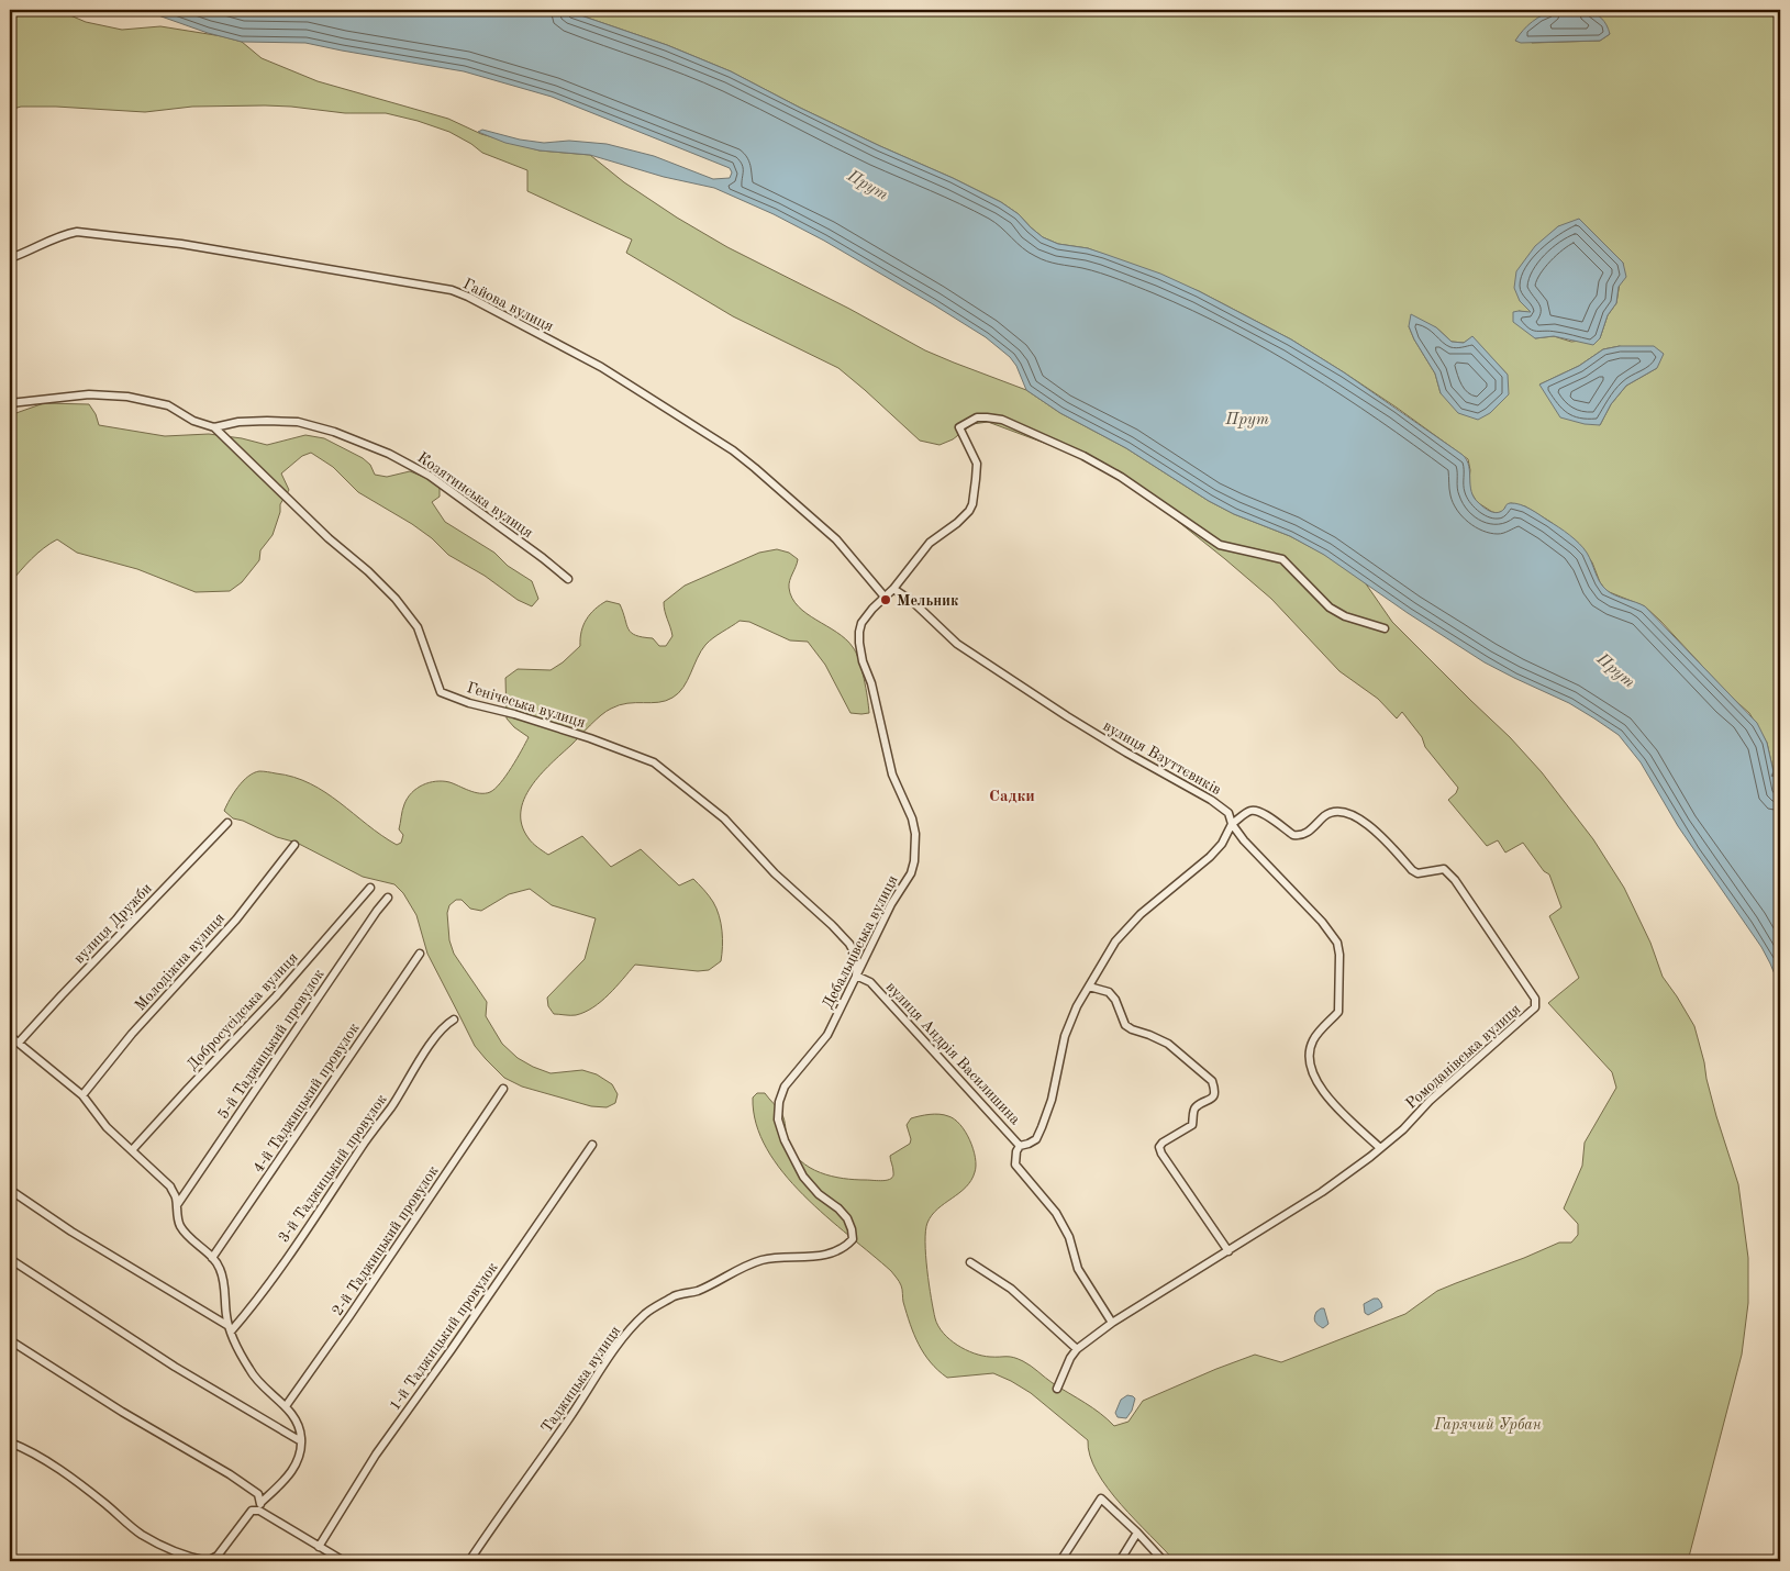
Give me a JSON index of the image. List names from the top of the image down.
{
  "streets": {
    "street": [
      "Гайова вулиця",
      "Козятинська вулиця",
      "Генічеська вулиця",
      "вулиця Взуттєвиків",
      "вулиця Дружби",
      "Дебальцівська вулиця",
      "Молодіжна вулиця",
      "Добросусідська вулиця",
      "5-й Таджицький провулок",
      "вулиця Андрія Василишина",
      "Ромоданівська вулиця",
      "4-й Таджицький провулок",
      "3-й Таджицький провулок",
      "2-й Таджицький провулок",
      "1-й Таджицький провулок",
      "Таджицька вулиця"
    ]
  },
  "crossings": [
    ["Гайова вулиця", "Дебальцівська вулиця"],
    ["Козятинська вулиця", "Генічеська вулиця"],
    ["Генічеська вулиця", "Дебальцівська вулиця"],
    ["Генічеська вулиця", "вулиця Андрія Василишина"],
    ["вулиця Взуттєвиків", "Ромоданівська вулиця"],
    ["Дебальцівська вулиця", "вулиця Андрія Василишина"],
    ["Дебальцівська вулиця", "Таджицька вулиця"],
    ["вулиця Андрія Василишина", "Ромоданівська вулиця"]
  ],
  "districts": ["Садки"],
  "water": ["Прут"],
  "parks": ["Гарячий Урбан"],
  "places": ["Мельник"]
}
